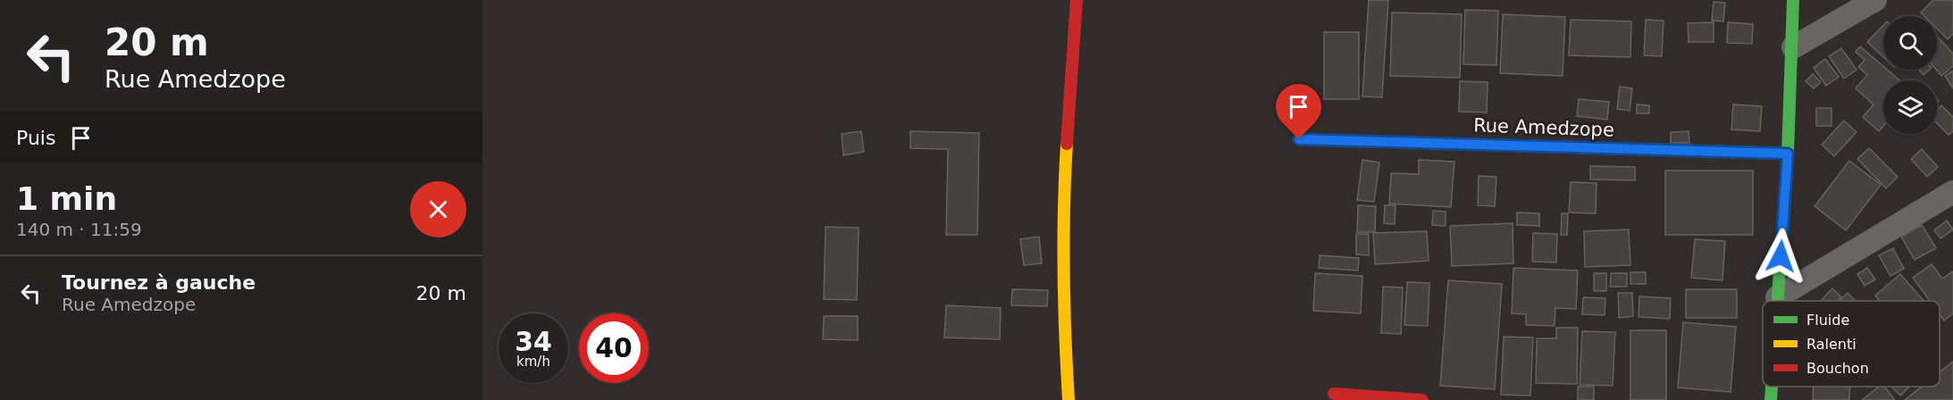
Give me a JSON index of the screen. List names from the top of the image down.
{
  "streets": {
    "street": ["Rue Amedzope"]
  },
  "legend": ["Fluide", "Ralenti", "Bouchon"],
  "page": {
    "turn": ["20 m", "Rue Amedzope"],
    "then": "Puis",
    "heading": ["1 min", "140 m · 11:59"],
    "list": [
      {
        "name": "Tournez à gauche",
        "note": "Rue Amedzope",
        "value": "20 m"
      }
    ],
    "speed": "34 km/h",
    "limit": "40"
  }
}
